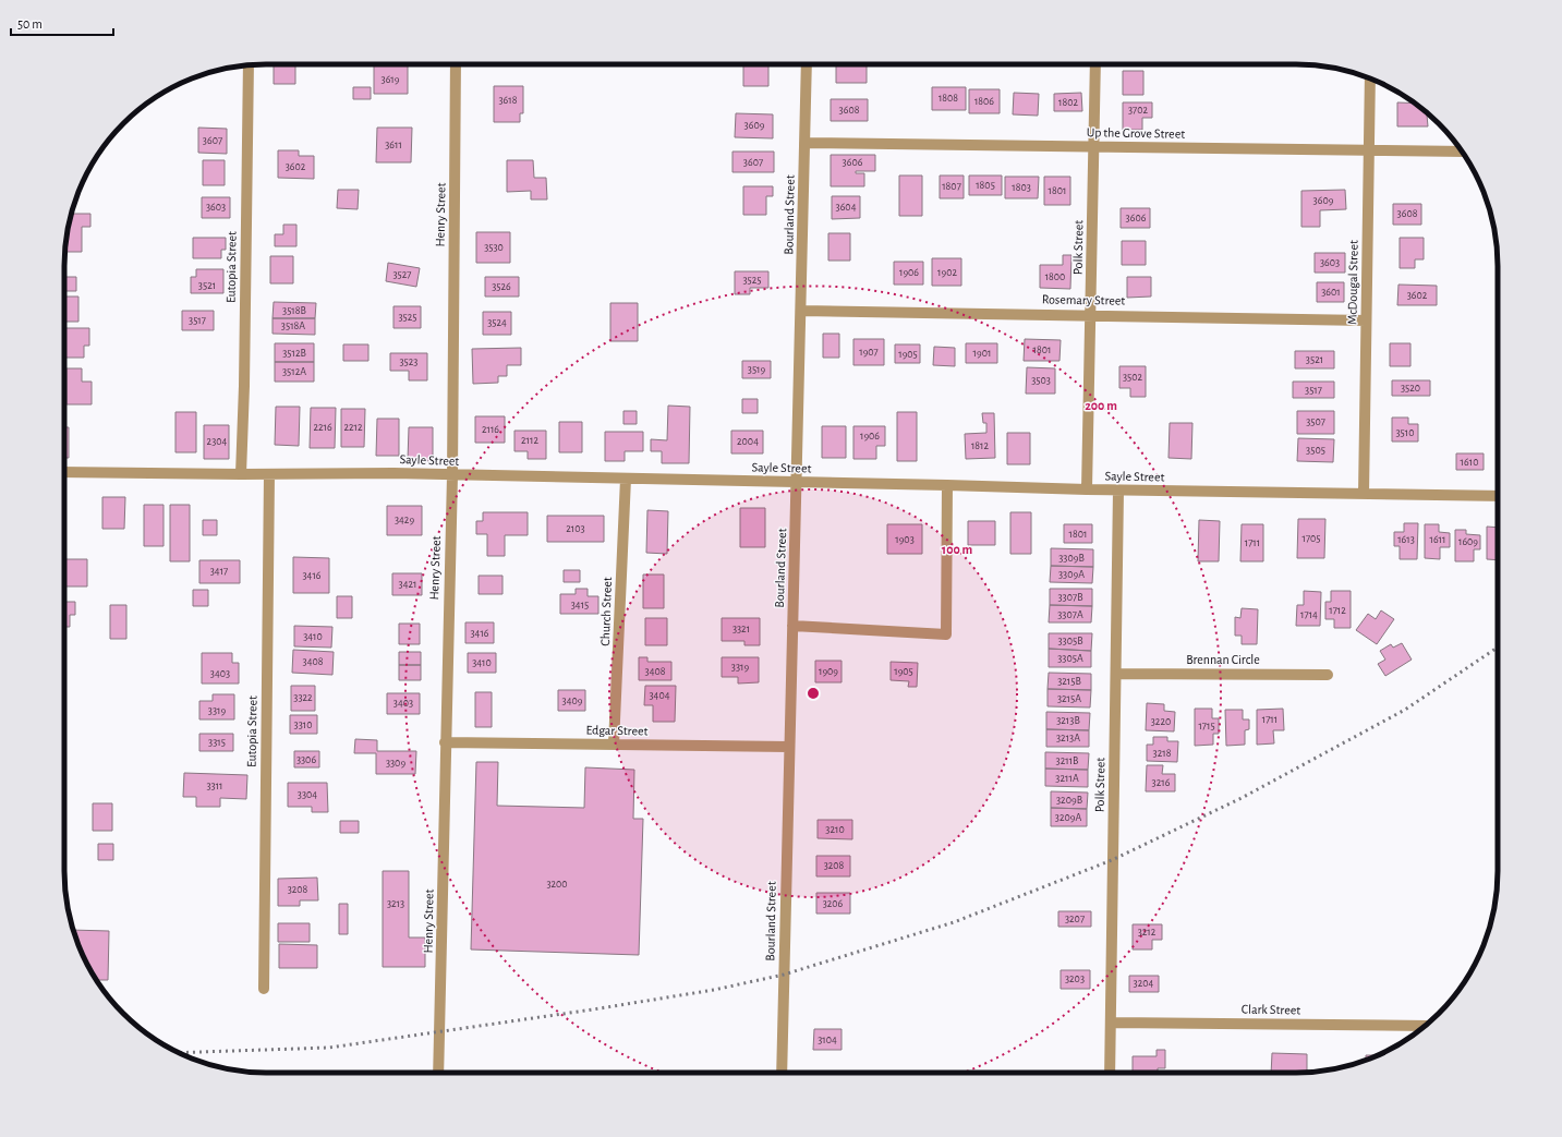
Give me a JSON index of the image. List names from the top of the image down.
{
  "streets": {
    "street": [
      "Up the Grove Street",
      "Henry Street",
      "Bourland Street",
      "Polk Street",
      "Eutopia Street",
      "McDougal Street",
      "Rosemary Street",
      "Sayle Street",
      "Church Street",
      "Brennan Circle",
      "Edgar Street",
      "Clark Street"
    ]
  },
  "crossings": [
    ["Up the Grove Street", "Bourland Street"],
    ["Up the Grove Street", "Polk Street"],
    ["Up the Grove Street", "McDougal Street"],
    ["Henry Street", "Sayle Street"],
    ["Henry Street", "Edgar Street"],
    ["Bourland Street", "Rosemary Street"],
    ["Bourland Street", "Sayle Street"],
    ["Bourland Street", "Edgar Street"],
    ["Polk Street", "Rosemary Street"],
    ["Polk Street", "Sayle Street"],
    ["Polk Street", "Brennan Circle"],
    ["Polk Street", "Clark Street"],
    ["Eutopia Street", "Sayle Street"],
    ["McDougal Street", "Rosemary Street"],
    ["McDougal Street", "Sayle Street"],
    ["Sayle Street", "Church Street"],
    ["Church Street", "Edgar Street"]
  ],
  "house_numbers": [
    "3619",
    "1808",
    "3618",
    "1806",
    "1802",
    "3608",
    "3702",
    "3609",
    "3607",
    "3611",
    "3607",
    "3606",
    "3602",
    "1805",
    "1807",
    "1803",
    "1801",
    "3609",
    "3603",
    "3604",
    "3608",
    "3606",
    "3530",
    "3603",
    "1906",
    "1902",
    "3527",
    "1800",
    "3525",
    "3521",
    "3526",
    "3601",
    "3602",
    "3518B",
    "3525",
    "3517",
    "3524",
    "3518A",
    "1801",
    "1907",
    "3512B",
    "1901",
    "1905",
    "3521",
    "3523",
    "3519",
    "3512A",
    "3502",
    "3503",
    "3520",
    "3517",
    "3507",
    "2216",
    "2212",
    "2116",
    "3510",
    "1906",
    "2112",
    "2304",
    "2004",
    "1812",
    "3505",
    "1610",
    "3429",
    "2103",
    "1801",
    "1705",
    "1903",
    "1613",
    "1611",
    "1609",
    "1711",
    "3309B",
    "3417",
    "3309A",
    "3416",
    "3421",
    "3307B",
    "3415",
    "1712",
    "3307A",
    "1714",
    "3321",
    "3416",
    "3410",
    "3305B",
    "3305A",
    "3408",
    "3410",
    "3319",
    "3408",
    "1909",
    "1905",
    "3403",
    "3215B",
    "3404",
    "3322",
    "3215A",
    "3409",
    "3403",
    "3319",
    "1711",
    "3213B",
    "3220",
    "3310",
    "1715",
    "3213A",
    "3315",
    "3218",
    "3306",
    "3211B",
    "3309",
    "3211A",
    "3216",
    "3311",
    "3304",
    "3209B",
    "3209A",
    "3210",
    "3208",
    "3200",
    "3208",
    "3213",
    "3206",
    "3207",
    "3212",
    "3203",
    "3204",
    "3104"
  ],
  "scale_bar": "50 m",
  "rings": ["200 m", "100 m"]
}
